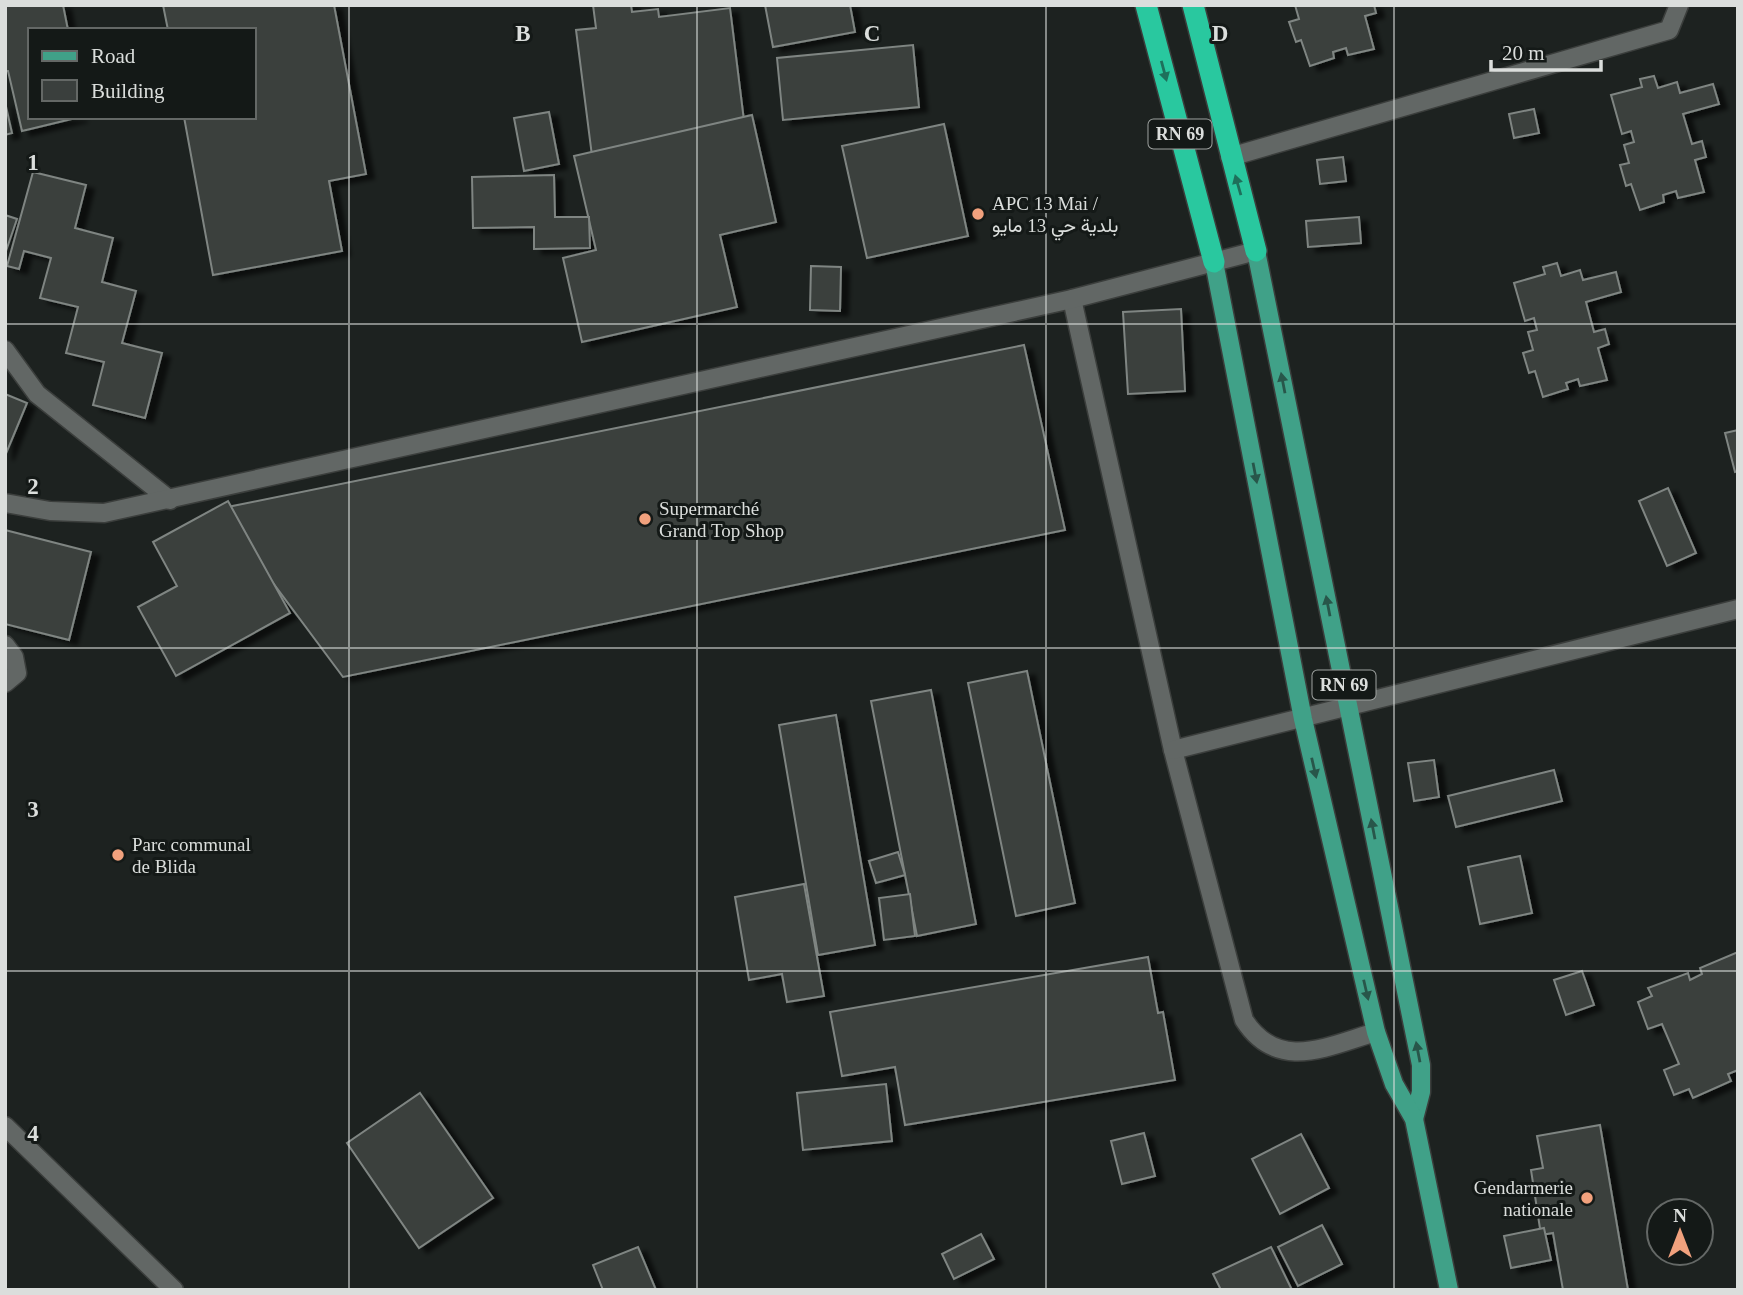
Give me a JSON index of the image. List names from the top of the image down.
{
  "streets": {
    "highway": ["RN 69"]
  },
  "places": [
    "APC 13 Mai / بلدية حي 13 مايو",
    "Supermarché Grand Top Shop",
    "Parc communal de Blida",
    "Gendarmerie nationale"
  ],
  "legend": ["Road", "Building"],
  "scale_bar": "20 m",
  "north": "top",
  "grid": {
    "columns": ["B", "C", "D"],
    "rows": [
      "1",
      "2",
      "3",
      "4"
    ]
  }
}
